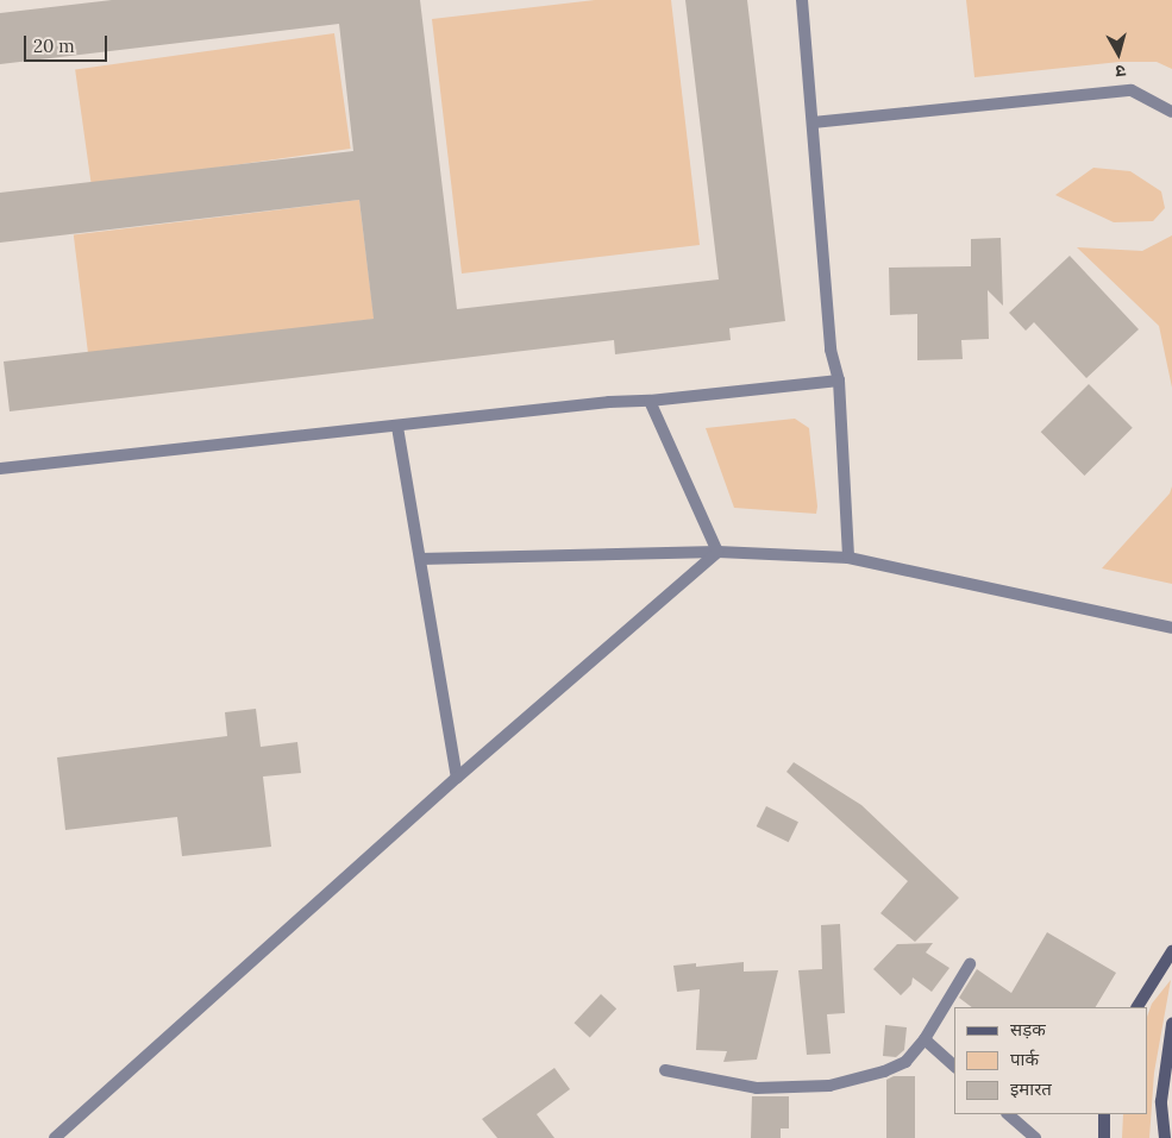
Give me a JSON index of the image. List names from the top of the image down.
{
  "legend": ["सड़क", "पार्क", "इमारत"],
  "scale_bar": "20 m",
  "north": "bottom"
}
